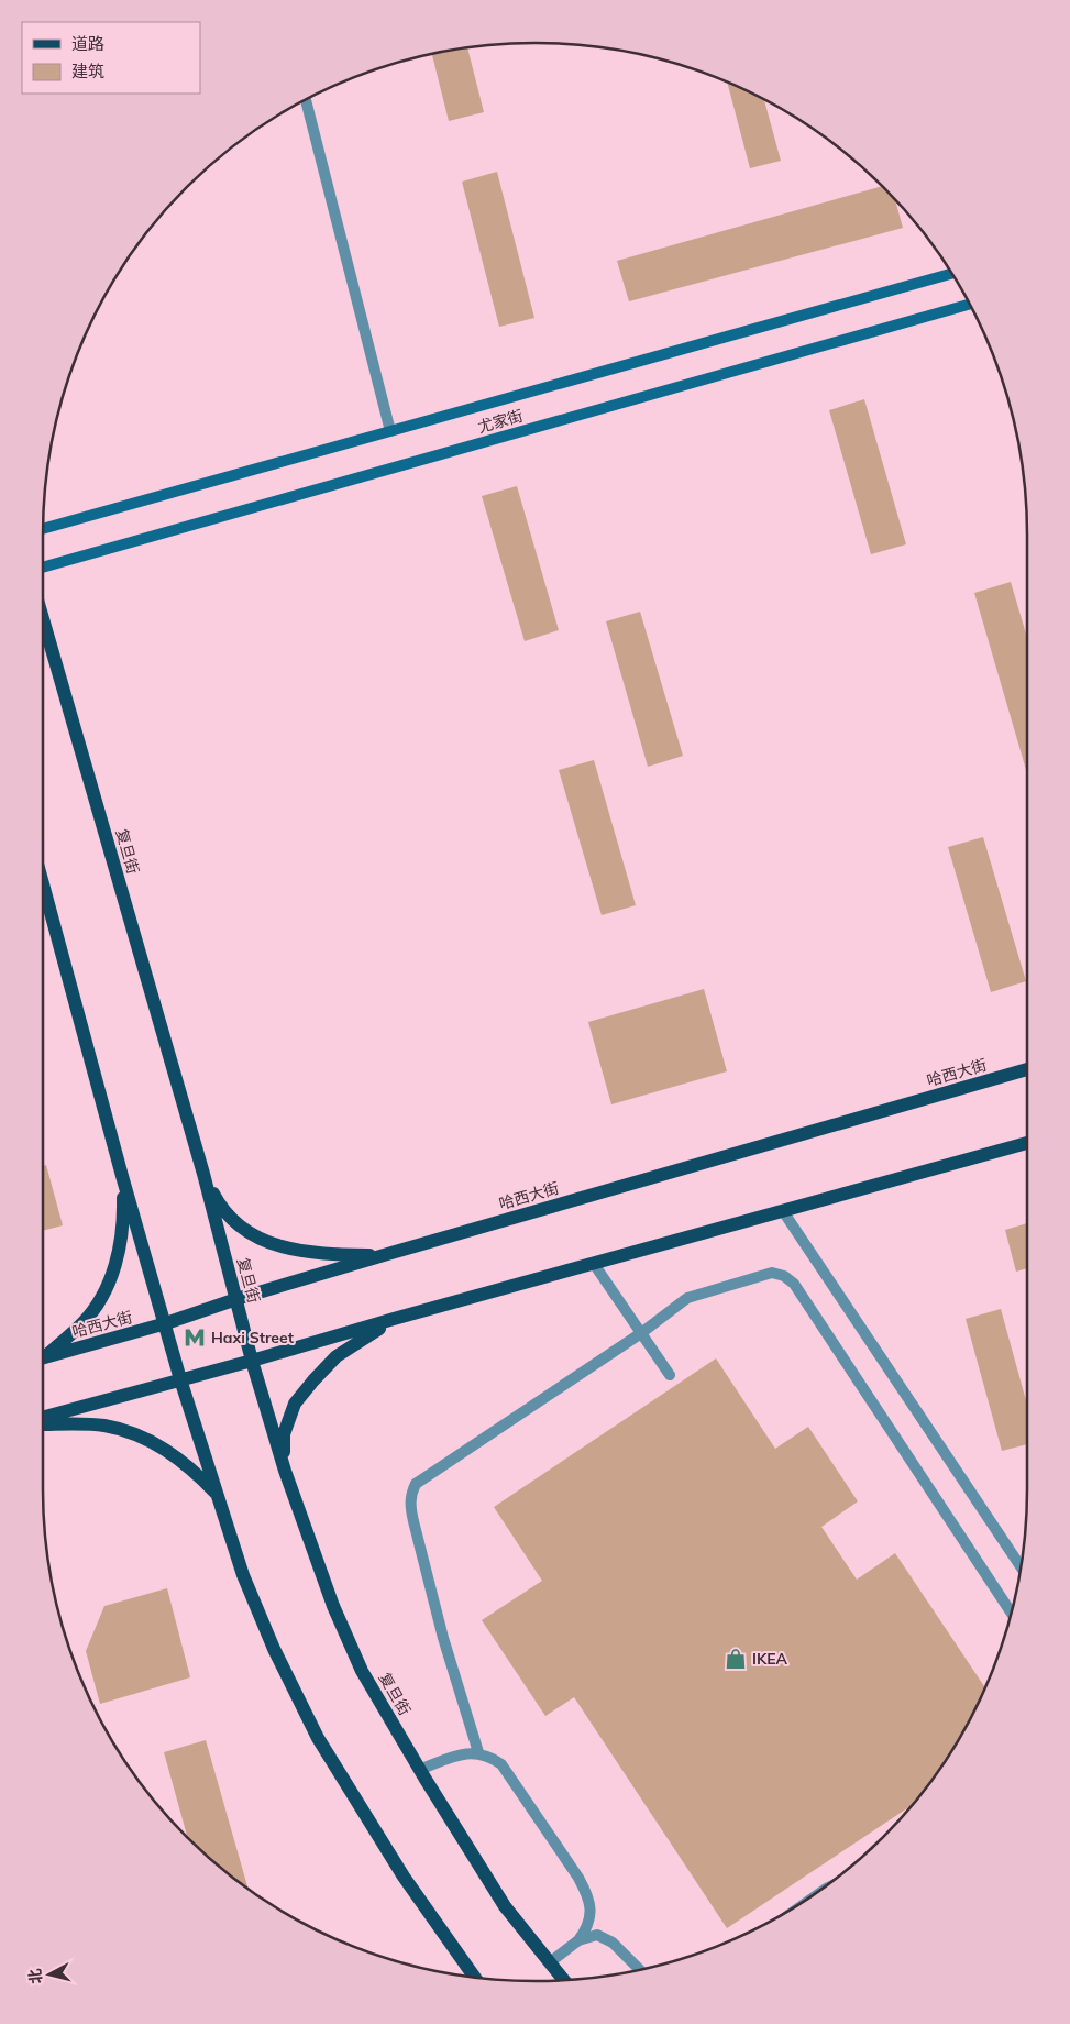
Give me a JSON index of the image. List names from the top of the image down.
{
  "streets": {
    "main road": ["尤家街", "复旦街", "哈西大街"]
  },
  "crossings": [
    ["复旦街", "哈西大街"]
  ],
  "places": {
    "metro station": ["Haxi Street"],
    "shop": ["IKEA"]
  },
  "legend": ["道路", "建筑"],
  "north": "left"
}
